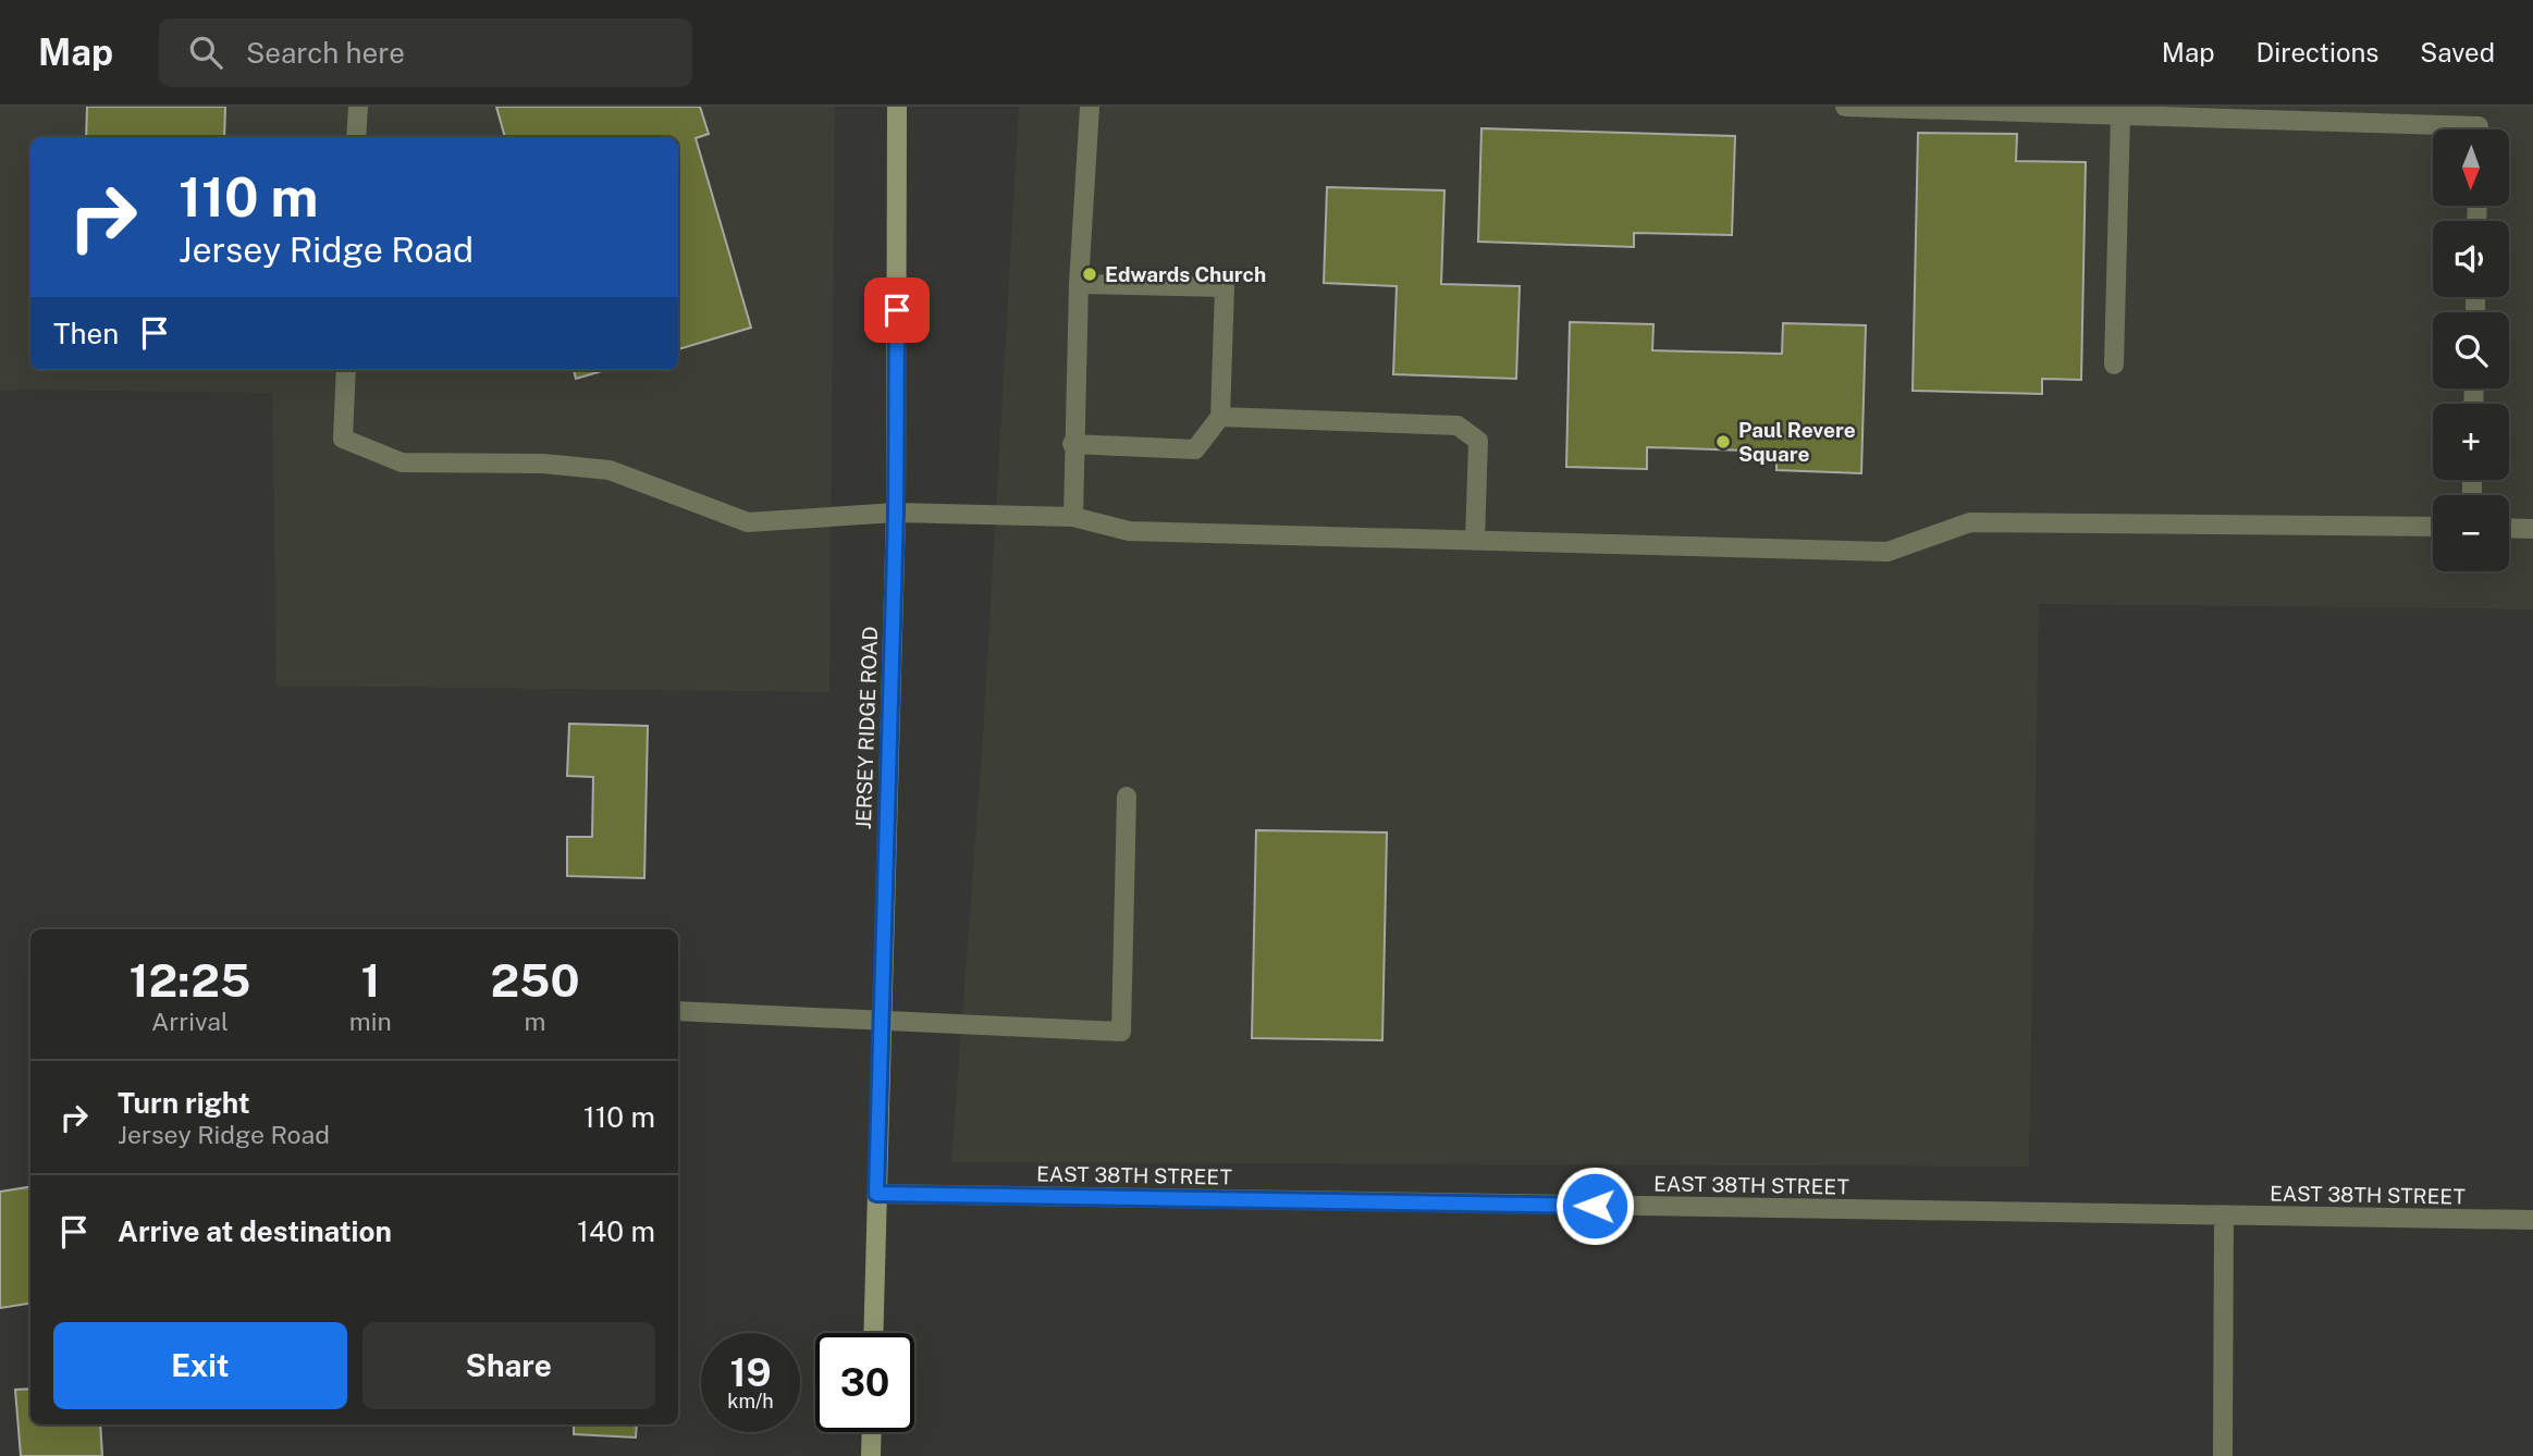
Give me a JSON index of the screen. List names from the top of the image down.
{
  "streets": {
    "main road": ["JERSEY RIDGE ROAD"],
    "street": ["EAST 38TH STREET"]
  },
  "crossings": [
    ["JERSEY RIDGE ROAD", "EAST 38TH STREET"]
  ],
  "places": ["Edwards Church", "Paul Revere Square"],
  "north": "bottom",
  "page": {
    "header": "Map",
    "search": "Search here",
    "nav": ["Map", "Directions", "Saved"],
    "map_buttons": ["+", "−"],
    "turn": ["110 m", "Jersey Ridge Road"],
    "then": "Then",
    "eta": [
      "12:25",
      "Arrival",
      "1",
      "min",
      "250",
      "m"
    ],
    "list": [
      {
        "name": "Turn right",
        "note": "Jersey Ridge Road",
        "value": "110 m"
      },
      {
        "name": "Arrive at destination",
        "value": "140 m"
      }
    ],
    "buttons": ["Exit", "Share"],
    "speed": "19 km/h",
    "limit": "30"
  }
}
